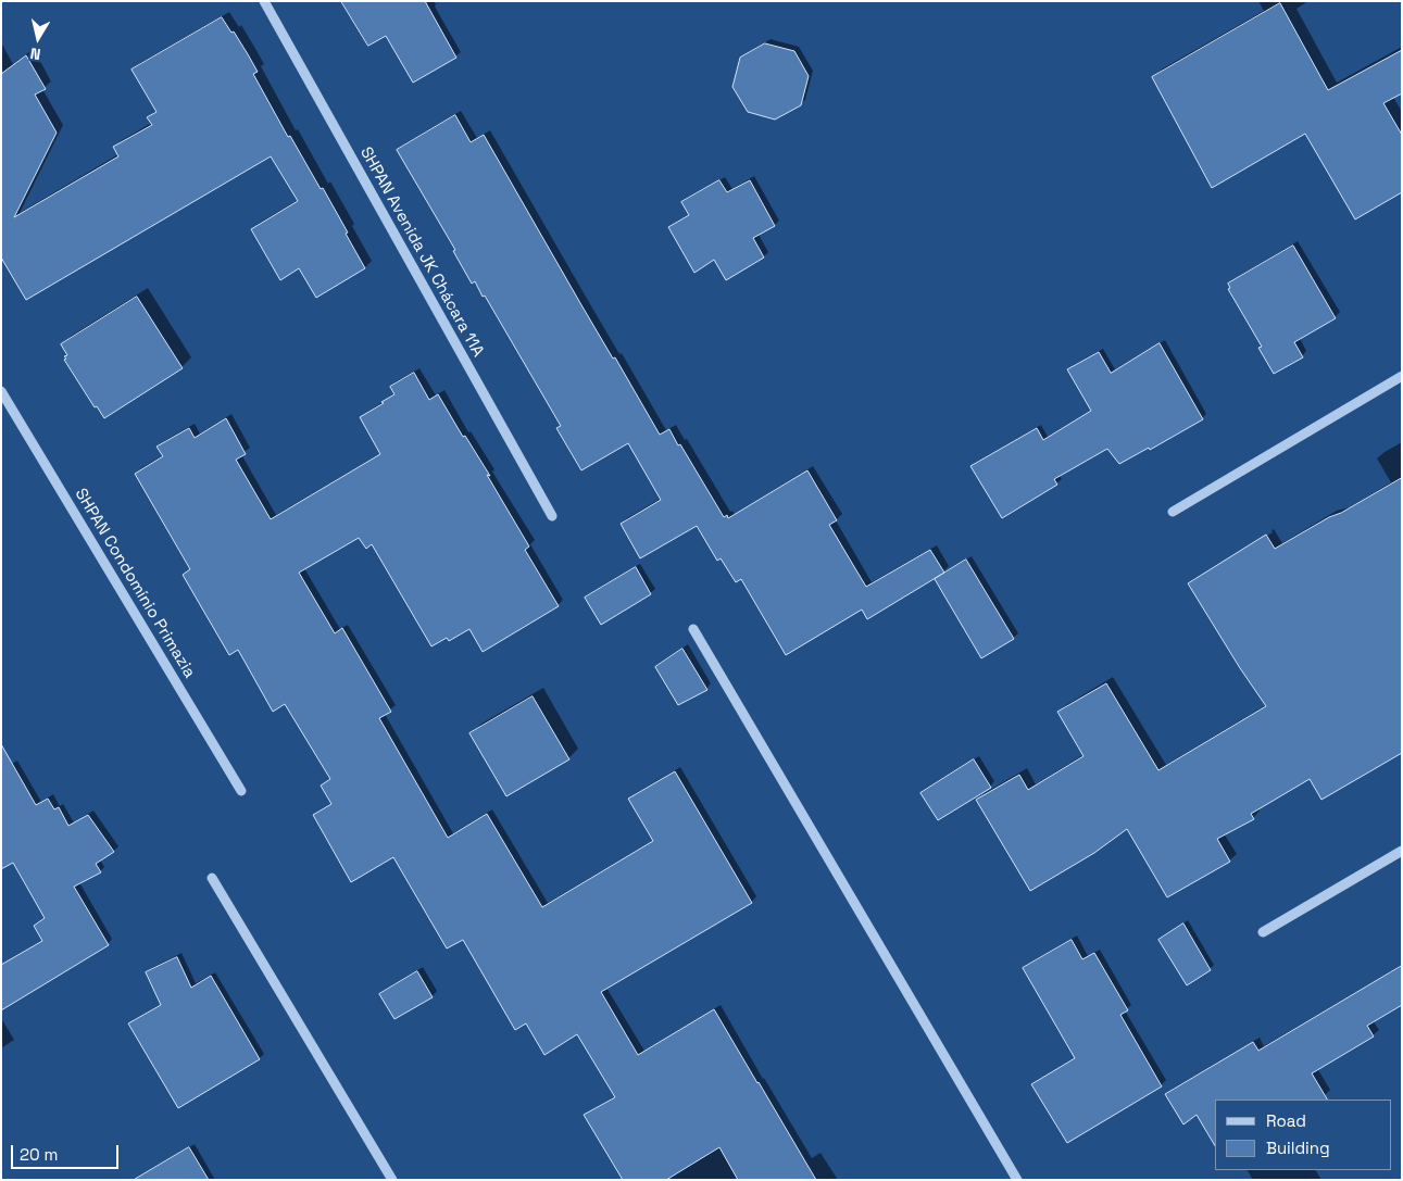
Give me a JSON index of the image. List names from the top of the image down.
{
  "streets": {
    "street": ["SHPAN Avenida JK Chácara 11A", "SHPAN Condomínio Primazia"]
  },
  "legend": ["Road", "Building"],
  "scale_bar": "20 m",
  "north": "bottom"
}
